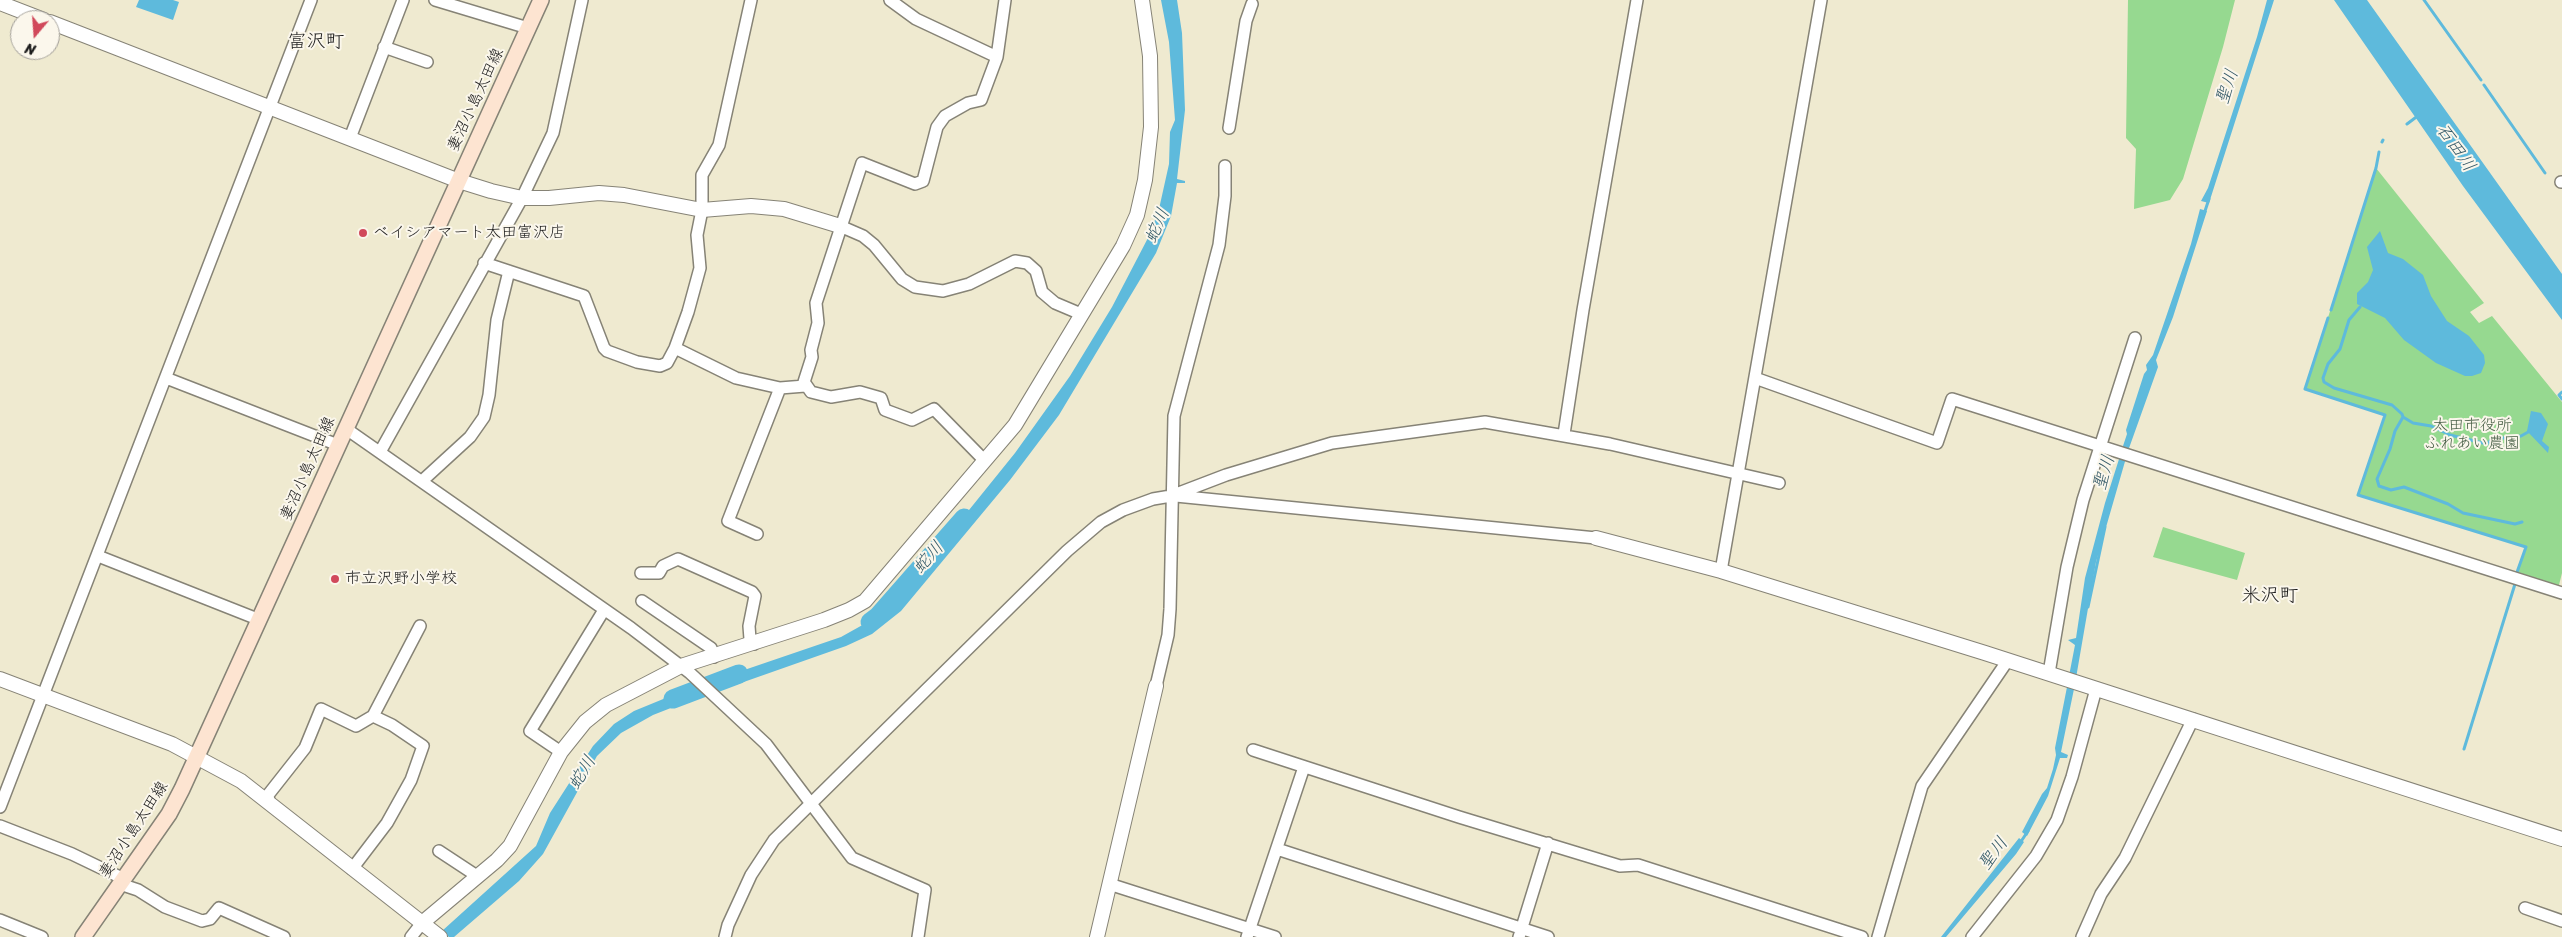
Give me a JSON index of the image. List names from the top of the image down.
{
  "streets": {
    "main road": ["妻沼小島太田線"]
  },
  "districts": ["富沢町", "米沢町"],
  "water": ["聖川", "石田川", "蛇川"],
  "parks": ["太田市役所 ふれあい農園"],
  "places": ["ベイシアマート太田富沢店", "市立沢野小学校"],
  "north": "bottom"
}
